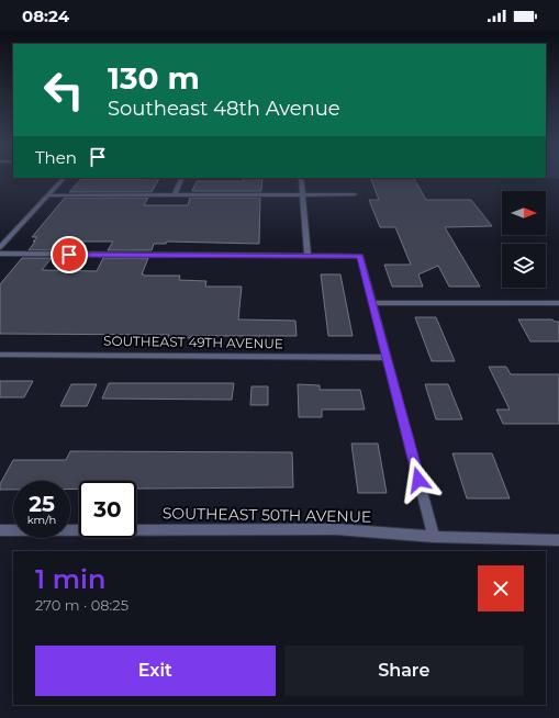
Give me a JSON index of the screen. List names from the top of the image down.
{
  "streets": {
    "street": ["SOUTHEAST 49TH AVENUE", "SOUTHEAST 50TH AVENUE"]
  },
  "north": "right",
  "page": {
    "status": "08:24",
    "turn": ["130 m", "Southeast 48th Avenue"],
    "then": "Then",
    "speed": "25 km/h",
    "limit": "30",
    "heading": ["1 min", "270 m · 08:25"],
    "buttons": ["Exit", "Share"]
  }
}
